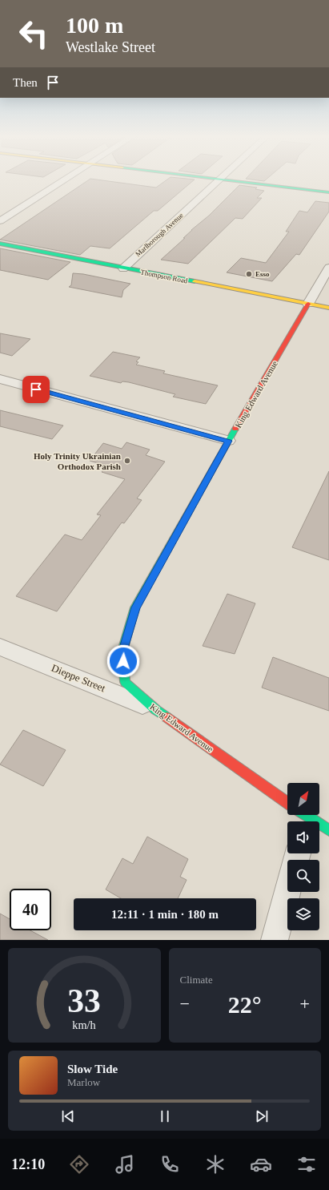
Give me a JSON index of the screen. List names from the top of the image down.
{
  "streets": {
    "street": [
      "Marlborough Avenue",
      "Thompson Road",
      "King Edward Avenue",
      "Dieppe Street"
    ]
  },
  "crossings": [
    ["Marlborough Avenue", "Thompson Road"],
    ["Thompson Road", "King Edward Avenue"],
    ["King Edward Avenue", "Dieppe Street"]
  ],
  "places": ["Esso", "Holy Trinity Ukrainian Orthodox Parish"],
  "north": "top right",
  "page": {
    "turn": ["100 m", "Westlake Street"],
    "then": "Then",
    "limit": "40",
    "trip": "12:11 · 1 min · 180 m",
    "tile": "Climate",
    "heat": ["−", "22°", "+"],
    "song": ["Slow Tide", "Marlow"],
    "tabs": "12:10",
    "gauge": ["33", "km/h"]
  }
}
